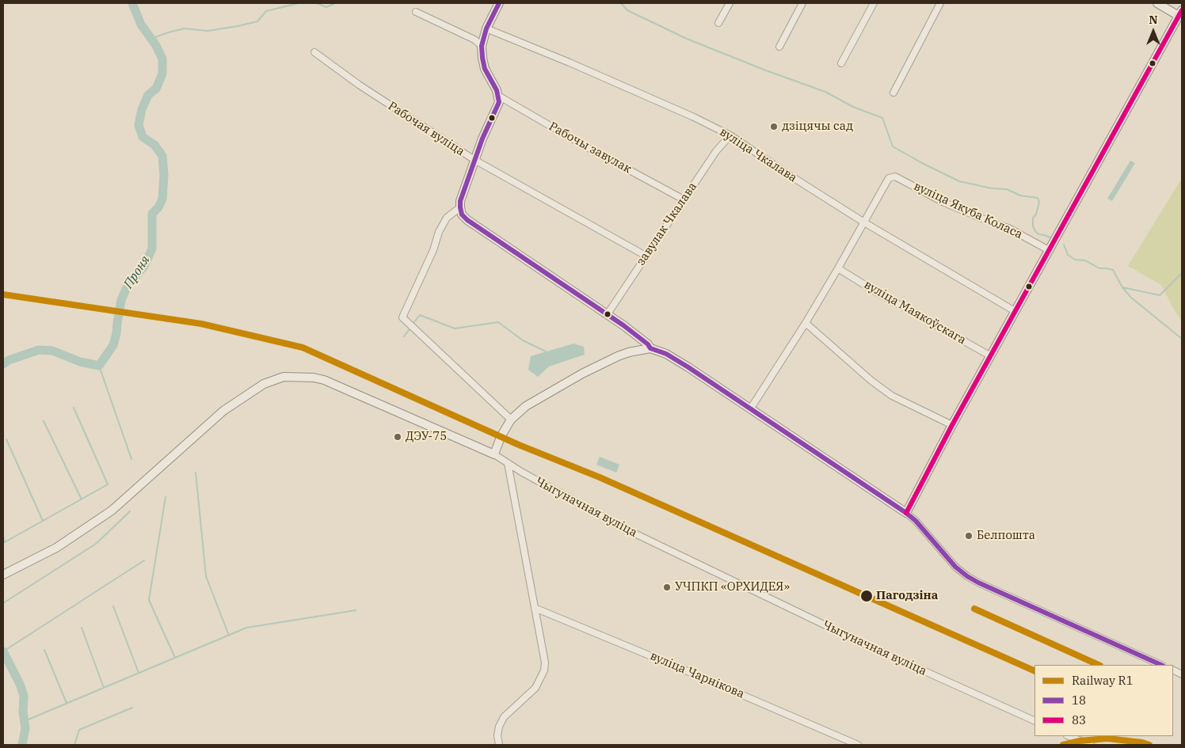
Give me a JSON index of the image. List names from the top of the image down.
{
  "streets": {
    "street": [
      "Рабочая вуліца",
      "Рабочы завулак",
      "вуліца Чкалава",
      "вуліца Якуба Коласа",
      "завулак Чкалава",
      "вуліца Маякоўскага",
      "Чыгуначная вуліца",
      "вуліца Чарнікова"
    ]
  },
  "crossings": [
    ["Рабочая вуліца", "завулак Чкалава"],
    ["Рабочы завулак", "завулак Чкалава"],
    ["вуліца Чкалава", "вуліца Якуба Коласа"],
    ["вуліца Чкалава", "завулак Чкалава"],
    ["вуліца Якуба Коласа", "вуліца Маякоўскага"]
  ],
  "water": ["Проня"],
  "places": [
    "дзіцячы сад",
    "ДЭУ-75",
    "Белпошта",
    "УЧПКП «ОРХИДЕЯ»",
    "Пагодзіна"
  ],
  "lines": ["transit line 18", "transit line 83", "rail line R1"],
  "legend": ["Railway R1", "18", "83"],
  "north": "top"
}
